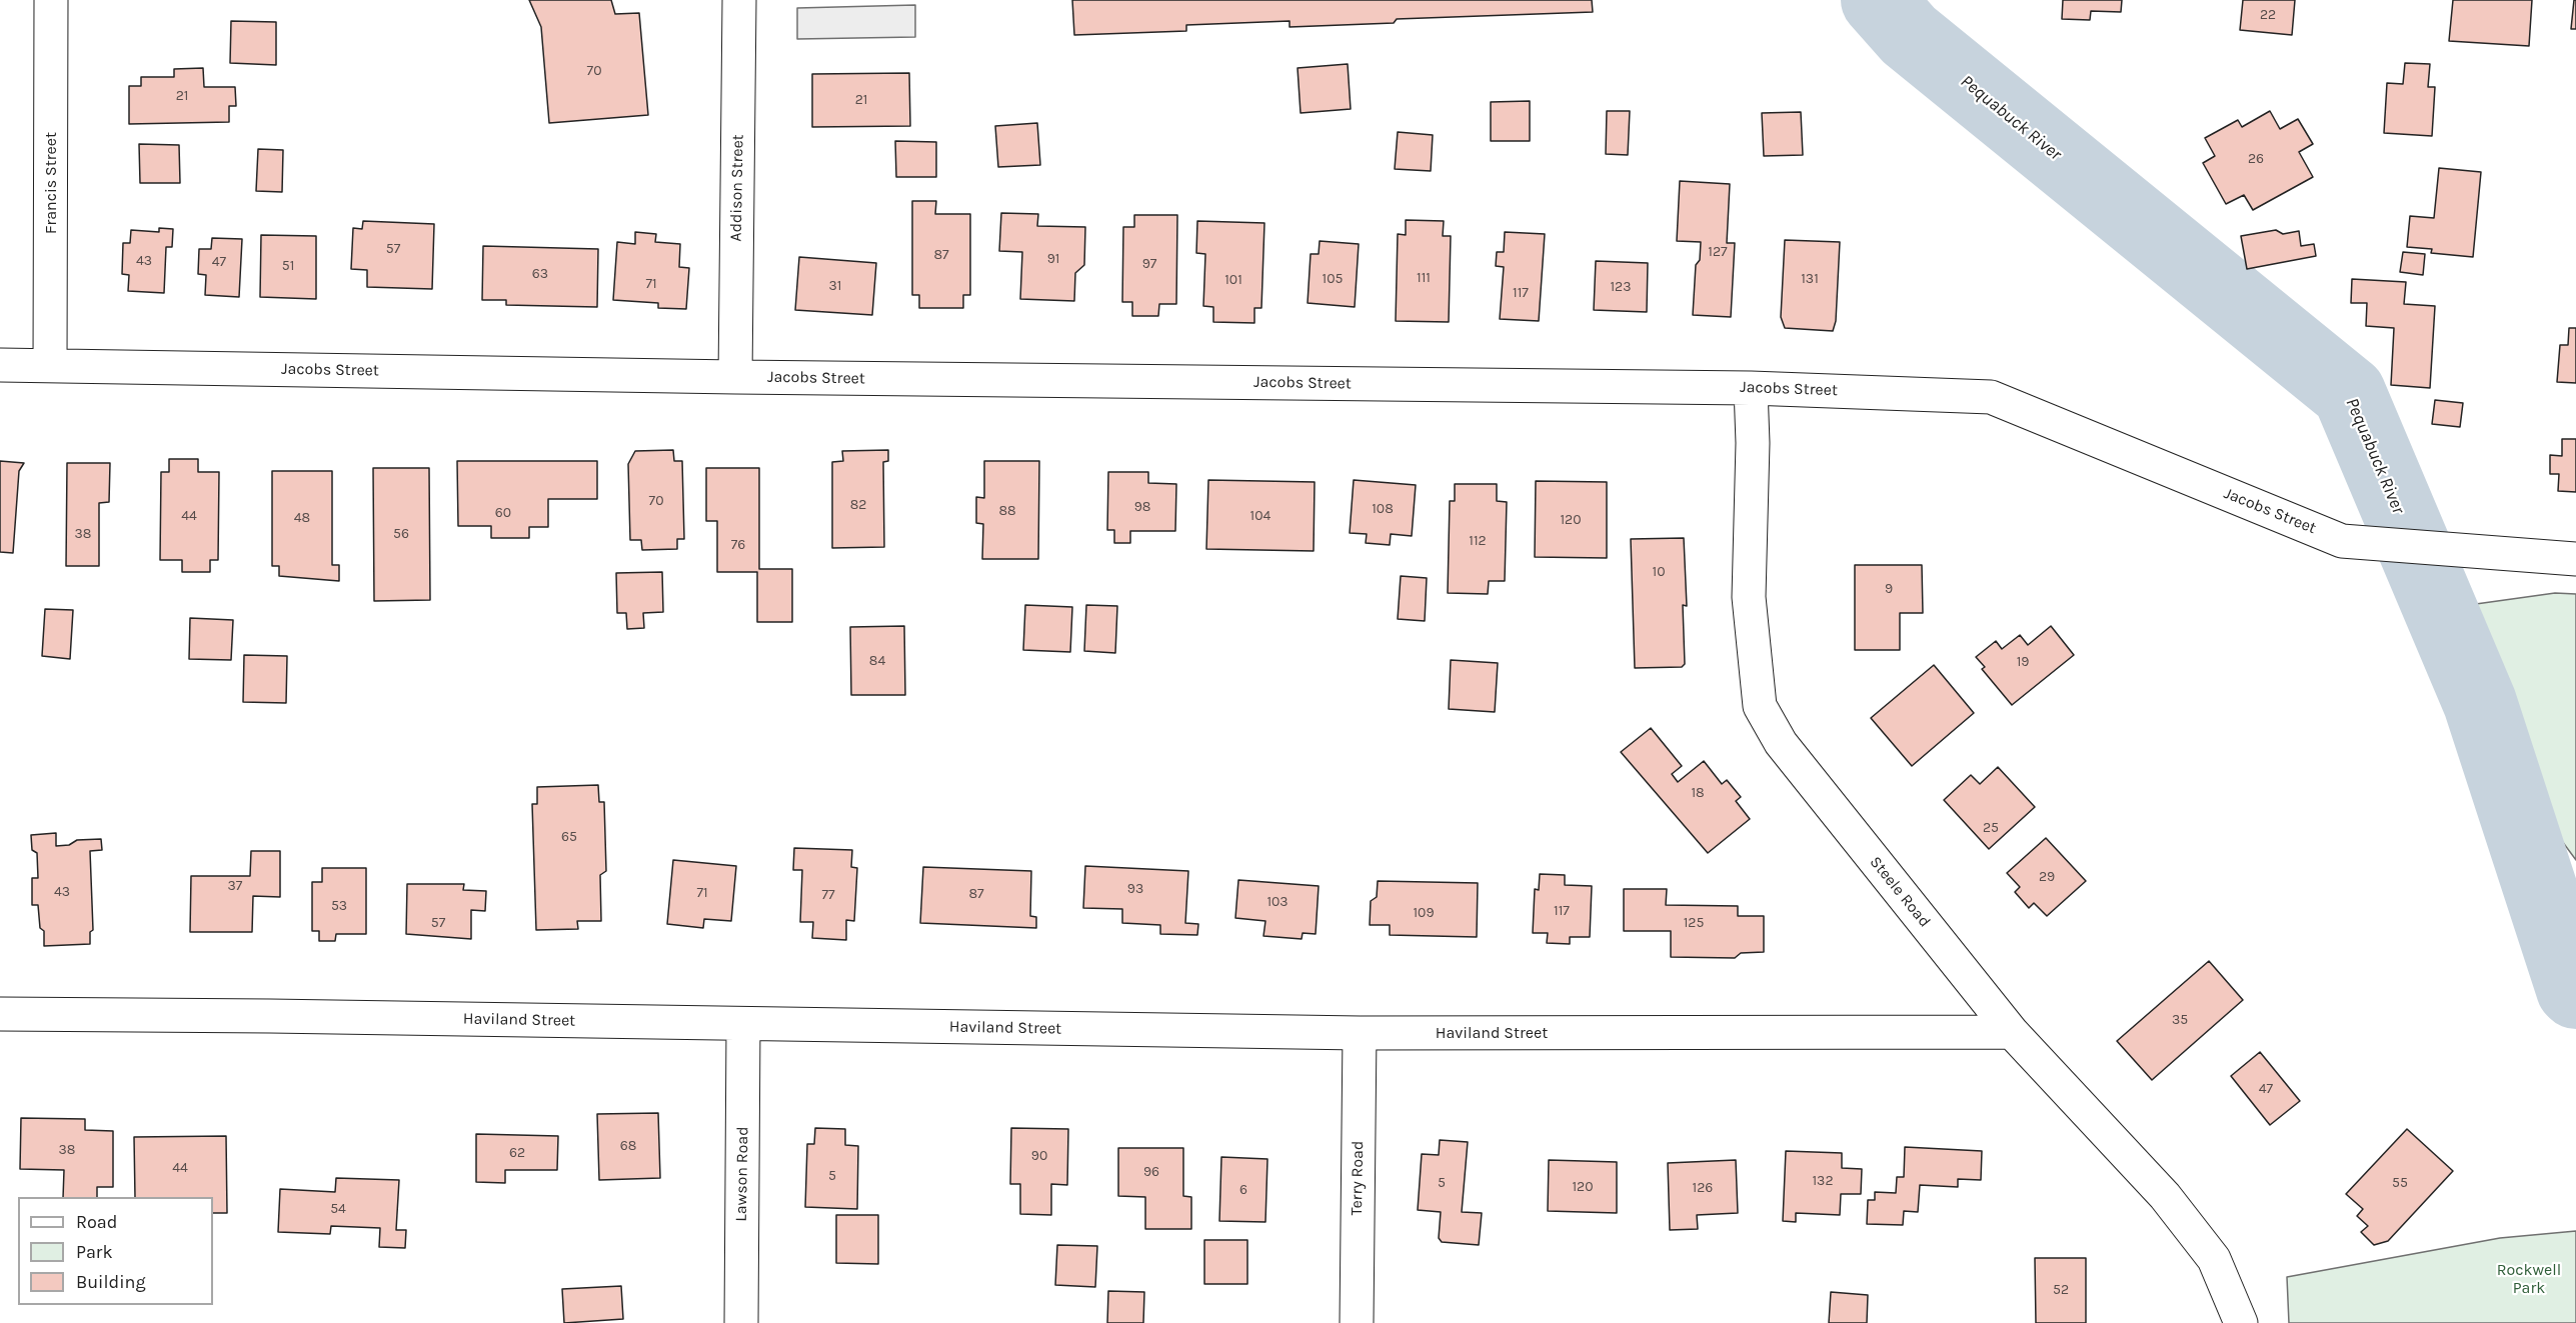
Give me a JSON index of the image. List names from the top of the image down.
{
  "streets": {
    "street": [
      "Francis Street",
      "Addison Street",
      "Jacobs Street",
      "Steele Road",
      "Haviland Street",
      "Lawson Road",
      "Terry Road"
    ]
  },
  "crossings": [
    ["Francis Street", "Jacobs Street"],
    ["Addison Street", "Jacobs Street"],
    ["Jacobs Street", "Steele Road"],
    ["Steele Road", "Haviland Street"],
    ["Haviland Street", "Lawson Road"],
    ["Haviland Street", "Terry Road"]
  ],
  "water": ["Pequabuck River"],
  "parks": ["Rockwell Park"],
  "house_numbers": [
    "22",
    "70",
    "21",
    "21",
    "26",
    "57",
    "127",
    "87",
    "91",
    "43",
    "47",
    "97",
    "51",
    "63",
    "111",
    "105",
    "131",
    "101",
    "71",
    "31",
    "123",
    "117",
    "70",
    "82",
    "98",
    "108",
    "88",
    "60",
    "44",
    "104",
    "48",
    "120",
    "38",
    "56",
    "112",
    "76",
    "10",
    "9",
    "84",
    "19",
    "18",
    "25",
    "65",
    "29",
    "37",
    "93",
    "43",
    "71",
    "87",
    "77",
    "103",
    "53",
    "117",
    "109",
    "57",
    "125",
    "35",
    "47",
    "68",
    "38",
    "62",
    "90",
    "44",
    "96",
    "5",
    "132",
    "5",
    "55",
    "120",
    "126",
    "6",
    "54",
    "52"
  ],
  "legend": ["Road", "Park", "Building"]
}
